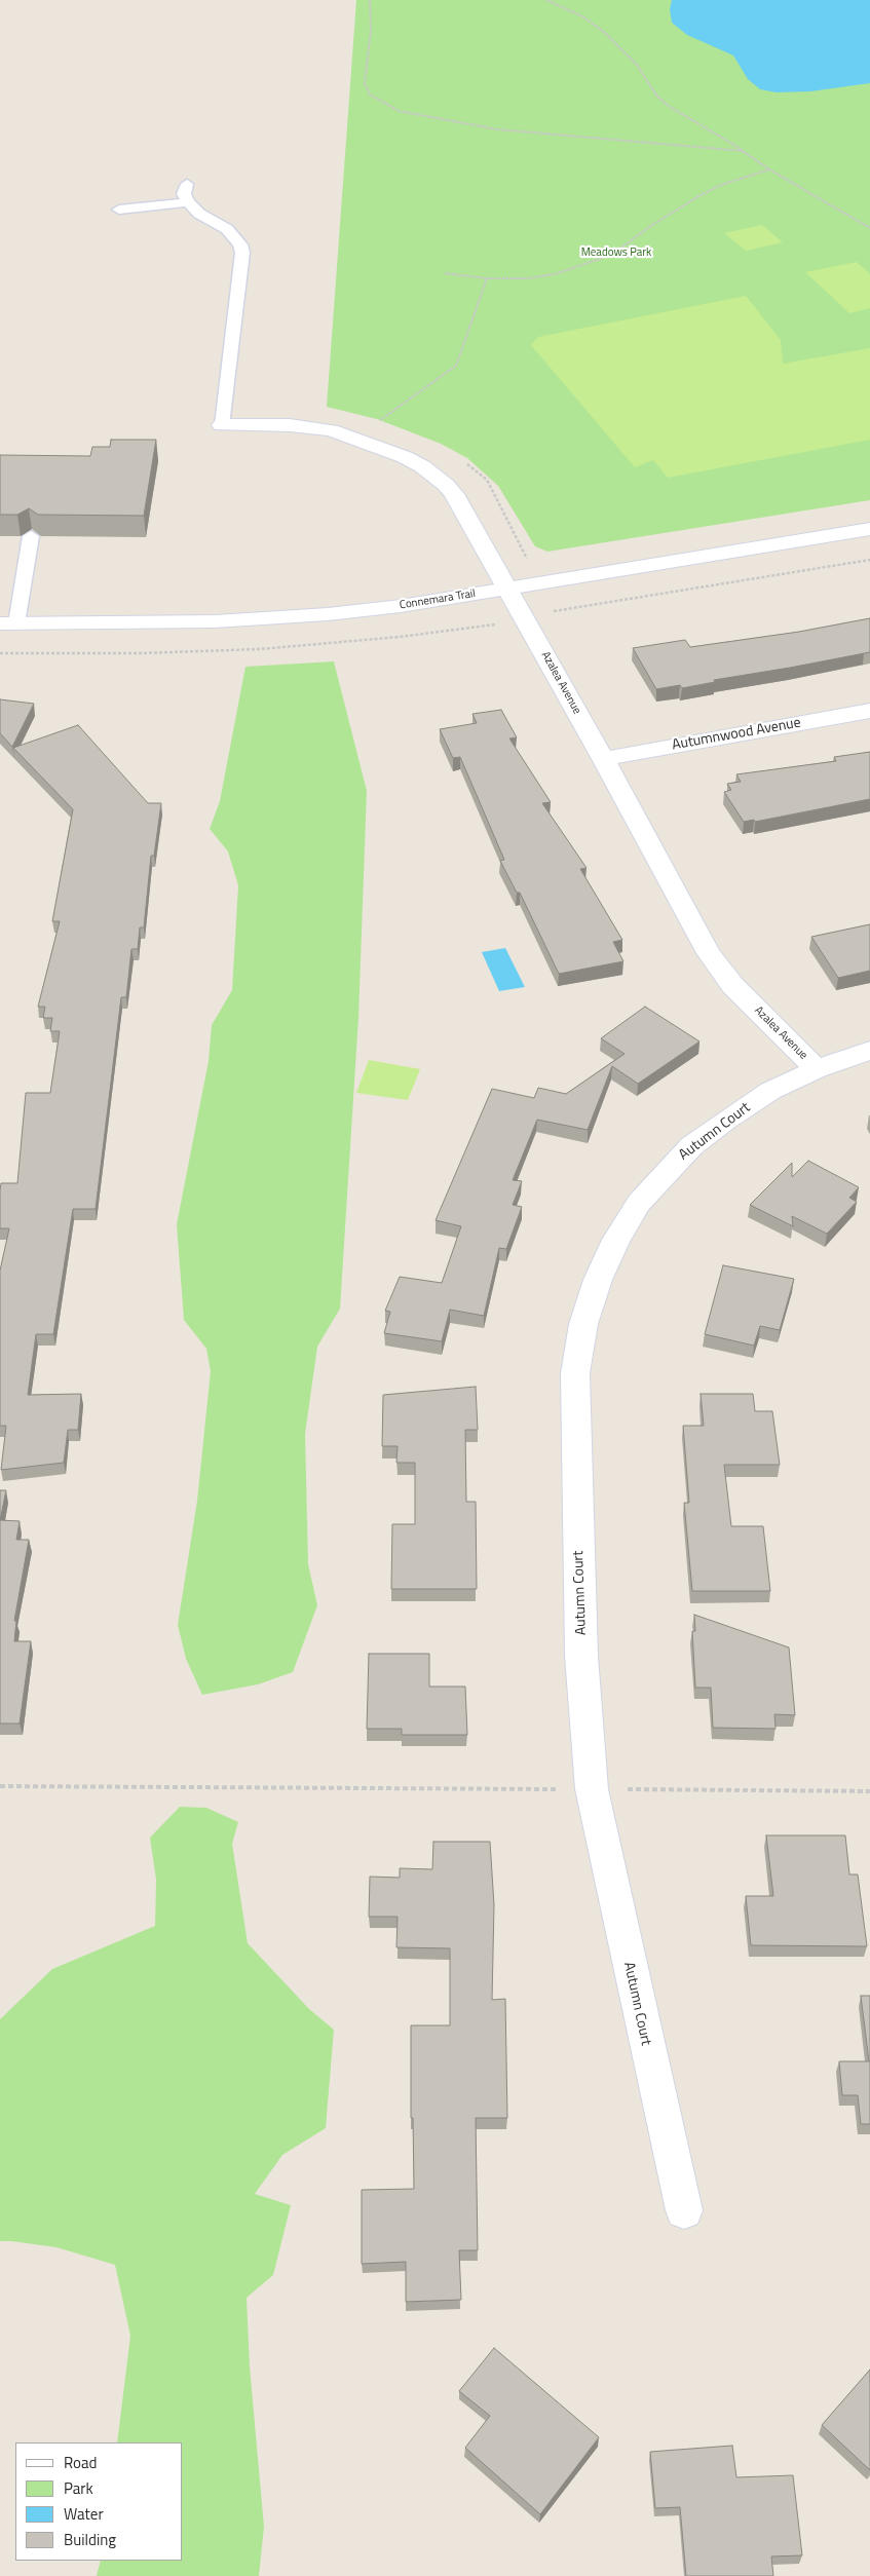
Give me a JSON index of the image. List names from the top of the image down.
{
  "streets": {
    "street": [
      "Connemara Trail",
      "Azalea Avenue",
      "Autumnwood Avenue",
      "Autumn Court"
    ]
  },
  "crossings": [
    ["Connemara Trail", "Azalea Avenue"],
    ["Azalea Avenue", "Autumnwood Avenue"],
    ["Azalea Avenue", "Autumn Court"]
  ],
  "parks": ["Meadows Park"],
  "legend": [
    "Road",
    "Park",
    "Water",
    "Building"
  ]
}
